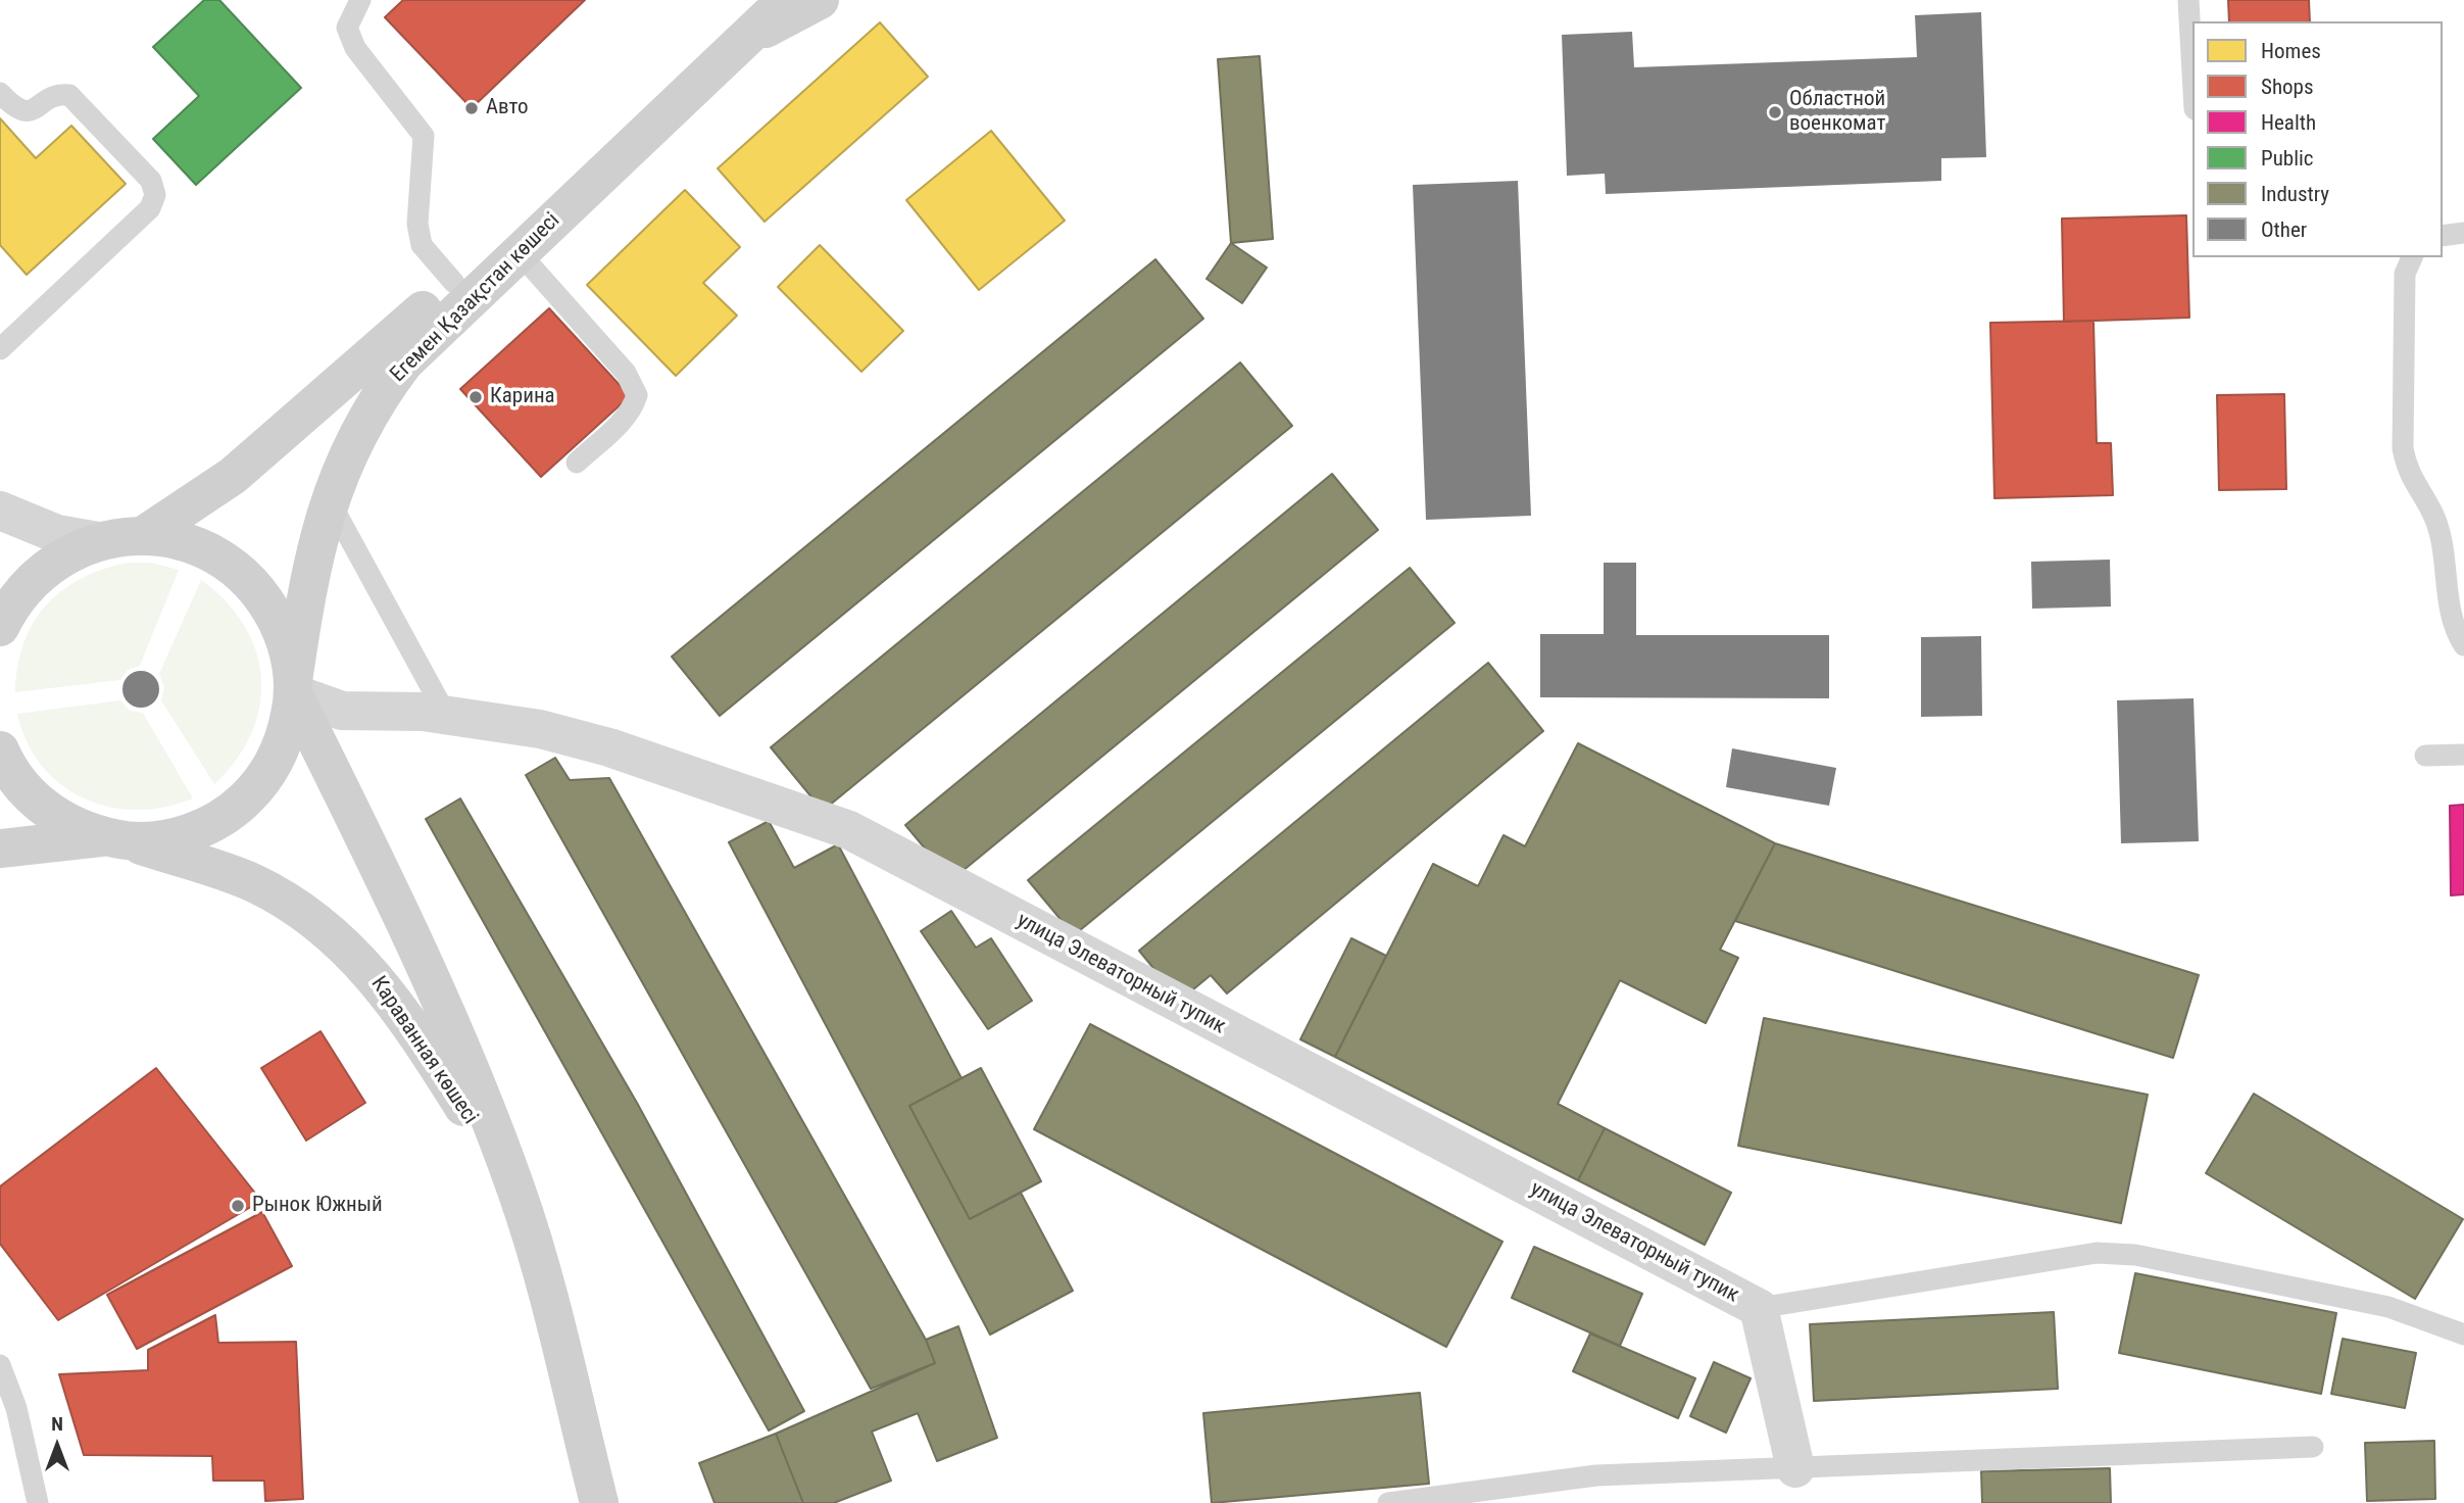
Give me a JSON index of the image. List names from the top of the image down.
{
  "streets": {
    "main road": ["Егемен Қазақстан көшесі", "Караванная көшесі"],
    "street": ["улица Элеваторный тупик"]
  },
  "crossings": [
    ["Егемен Қазақстан көшесі", "улица Элеваторный тупик"],
    ["Егемен Қазақстан көшесі", "Караванная көшесі"],
    ["улица Элеваторный тупик", "Караванная көшесі"]
  ],
  "places": [
    "Авто",
    "Областной военкомат",
    "Карина",
    "Рынок Южный"
  ],
  "legend": [
    "Homes",
    "Shops",
    "Health",
    "Public",
    "Industry",
    "Other"
  ],
  "north": "top"
}
